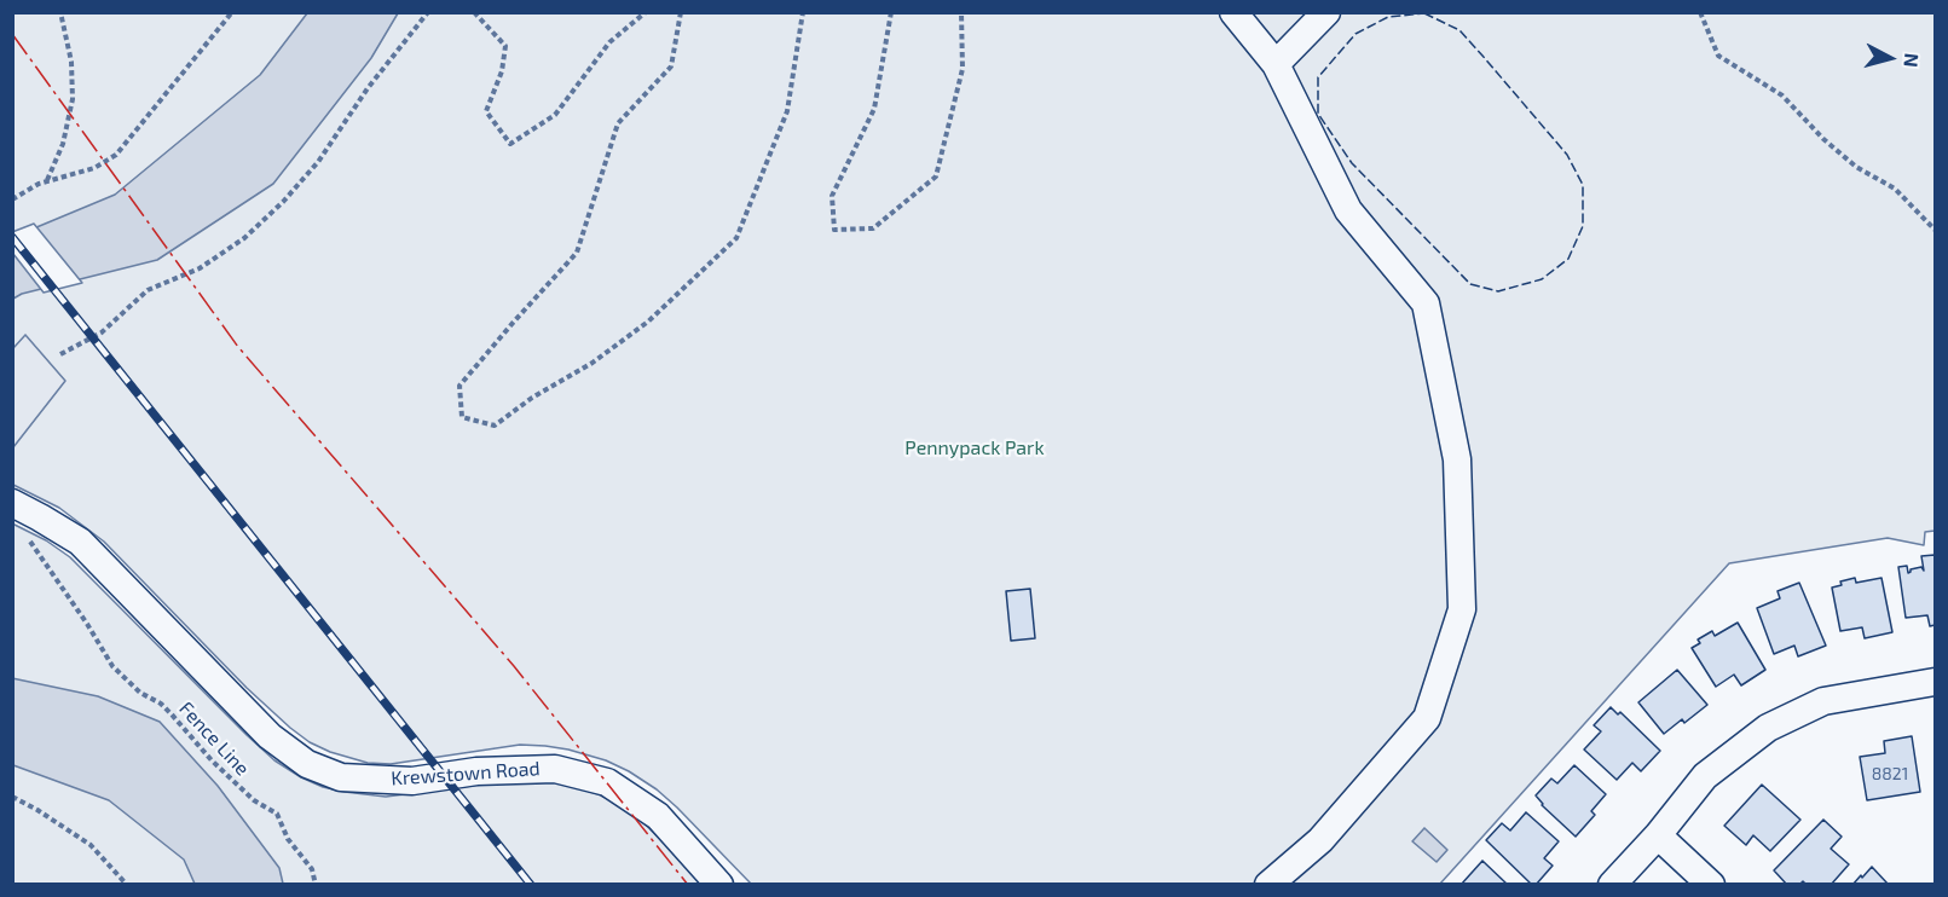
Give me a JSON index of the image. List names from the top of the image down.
{
  "streets": {
    "street": ["Krewstown Road"],
    "path": ["Fence Line"]
  },
  "crossings": [
    ["Fence Line", "Krewstown Road"]
  ],
  "parks": ["Pennypack Park"],
  "house_numbers": ["8821"],
  "north": "right"
}
